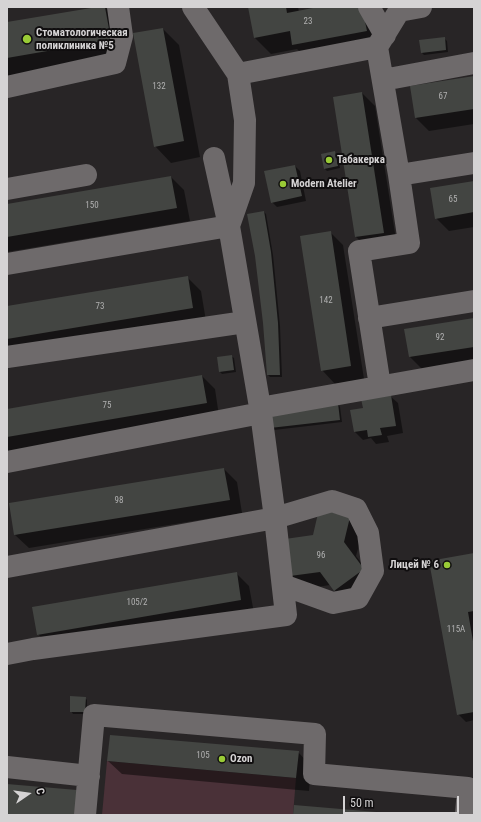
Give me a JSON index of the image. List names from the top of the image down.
{
  "places": [
    "Стоматологическая поликлиника №5",
    "Табакерка",
    "Modern Atelier",
    "Лицей № 6",
    "Ozon"
  ],
  "house_numbers": [
    "23",
    "132",
    "67",
    "65",
    "150",
    "142",
    "73",
    "92",
    "75",
    "98",
    "96",
    "105/2",
    "115А",
    "105"
  ],
  "scale_bar": "50 m",
  "north": "right"
}
